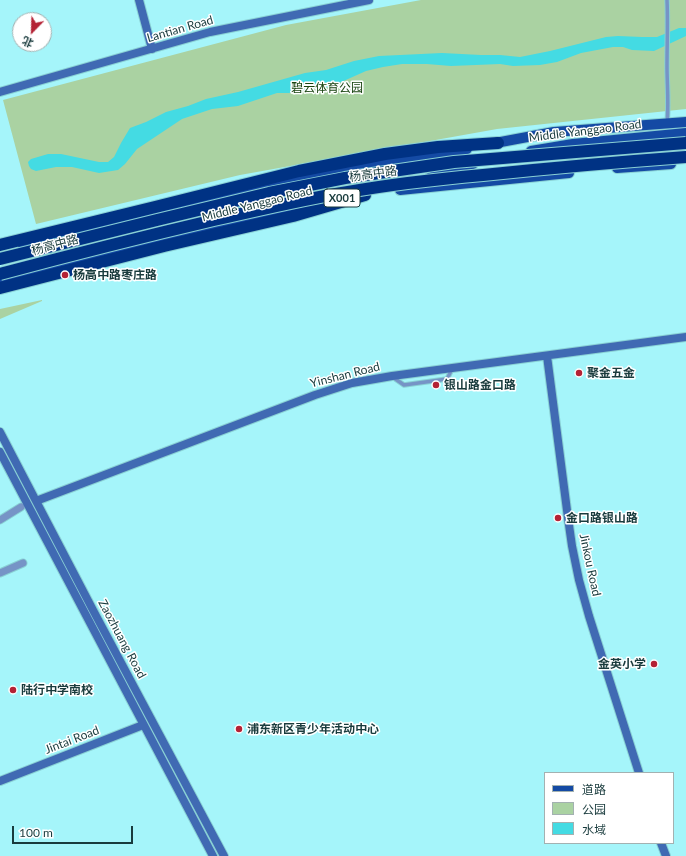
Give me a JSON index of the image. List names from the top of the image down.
{
  "streets": {
    "highway": ["杨高中路", "X001"],
    "main road": ["Middle Yanggao Road"],
    "street": [
      "Lantian Road",
      "Yinshan Road",
      "Jinkou Road",
      "Zaozhuang Road",
      "Jintai Road"
    ]
  },
  "crossings": [
    ["Middle Yanggao Road", "X001"],
    ["Yinshan Road", "Jinkou Road"],
    ["Yinshan Road", "Zaozhuang Road"],
    ["Zaozhuang Road", "Jintai Road"]
  ],
  "parks": ["碧云体育公园"],
  "places": [
    "杨高中路枣庄路",
    "聚金五金",
    "银山路金口路",
    "金口路银山路",
    "金英小学",
    "陆行中学南校",
    "浦东新区青少年活动中心"
  ],
  "legend": ["道路", "公园", "水域"],
  "scale_bar": "100 m",
  "north": "bottom left"
}
